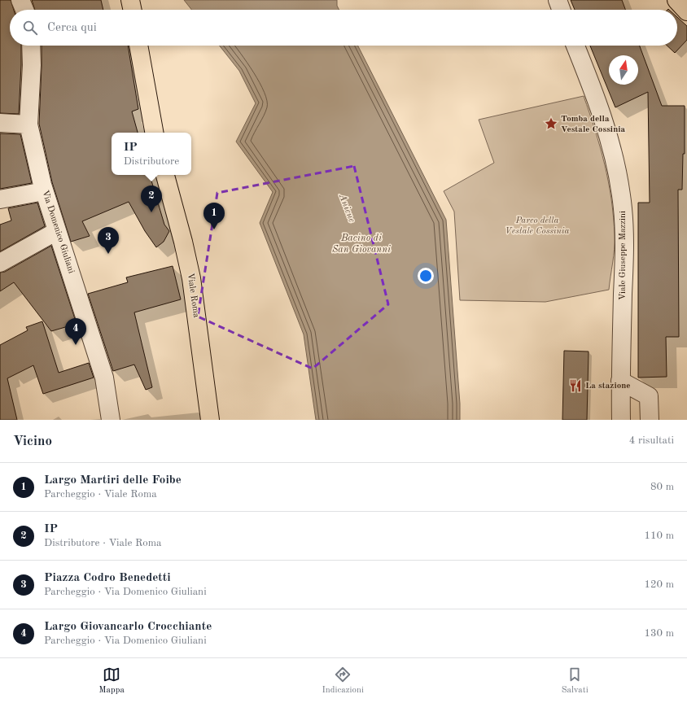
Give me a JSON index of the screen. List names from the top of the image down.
{
  "streets": {
    "main road": ["Viale Roma"],
    "street": ["Via Domenico Giuliani", "Viale Giuseppe Mazzini"]
  },
  "water": ["Aniene", "Bacino di San Giovanni"],
  "parks": ["Parco della Vestale Cossinia"],
  "places": {
    "place": ["Tomba della Vestale Cossinia"],
    "restaurant": ["La stazione"]
  },
  "north": "top",
  "page": {
    "search": "Cerca qui",
    "popup": ["IP", "Distributore"],
    "pins": [
      "2",
      "1",
      "3",
      "4"
    ],
    "heading": ["Vicino", "4 risultati"],
    "list": [
      {
        "mark": "1",
        "name": "Largo Martiri delle Foibe",
        "note": "Parcheggio · Viale Roma",
        "value": "80 m"
      },
      {
        "mark": "2",
        "name": "IP",
        "note": "Distributore · Viale Roma",
        "value": "110 m"
      },
      {
        "mark": "3",
        "name": "Piazza Codro Benedetti",
        "note": "Parcheggio · Via Domenico Giuliani",
        "value": "120 m"
      },
      {
        "mark": "4",
        "name": "Largo Giovancarlo Crocchiante",
        "note": "Parcheggio · Via Domenico Giuliani",
        "value": "130 m"
      }
    ],
    "nav": ["Mappa", "Indicazioni", "Salvati"]
  }
}
